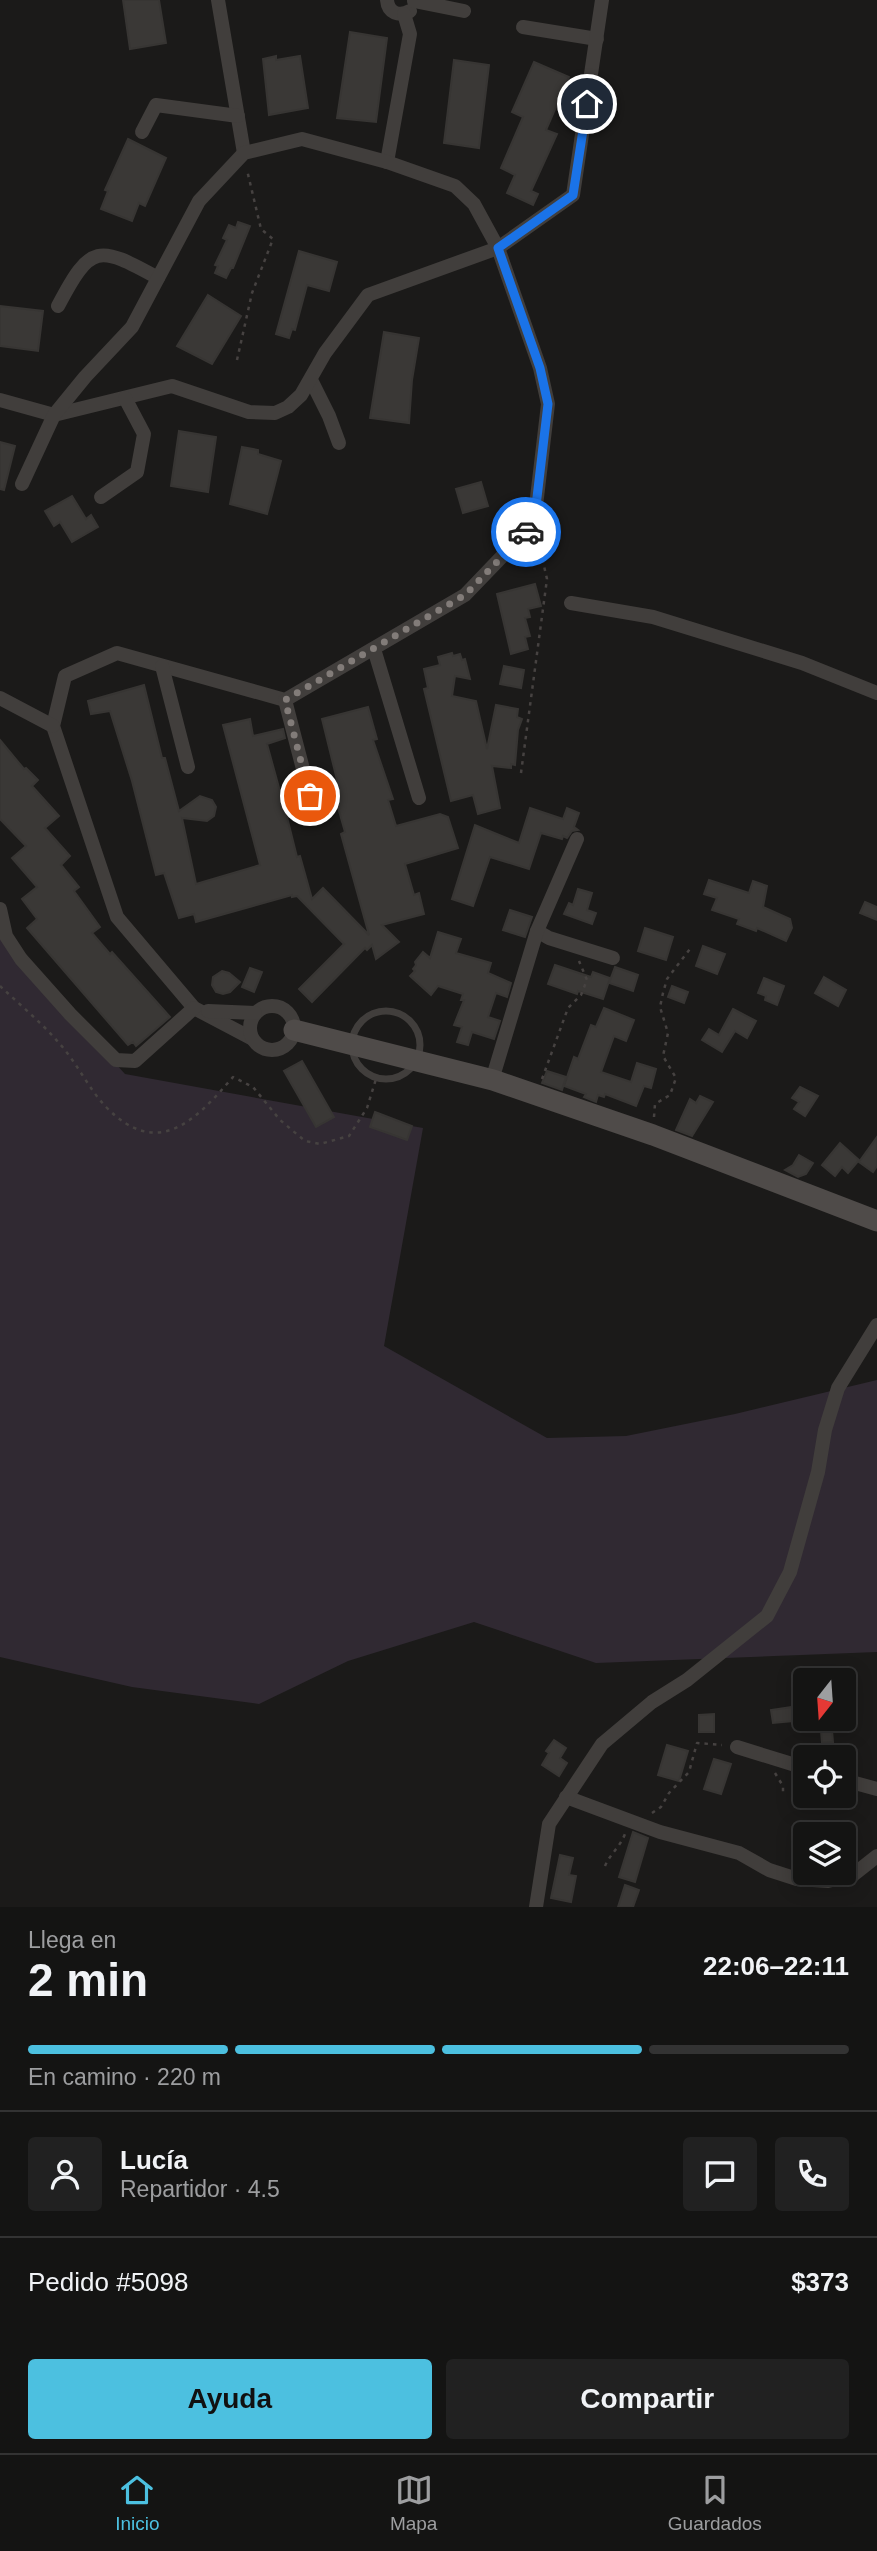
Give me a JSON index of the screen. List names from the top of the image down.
{
  "north": "bottom",
  "page": {
    "heading": ["2 min", "Llega en", "22:06–22:11"],
    "panel": [
      "Lucía",
      "Repartidor · 4.5",
      "Pedido #5098",
      "$373"
    ],
    "bar": "En camino · 220 m",
    "buttons": ["Ayuda", "Compartir"],
    "tabs": ["Inicio", "Mapa", "Guardados"]
  }
}
